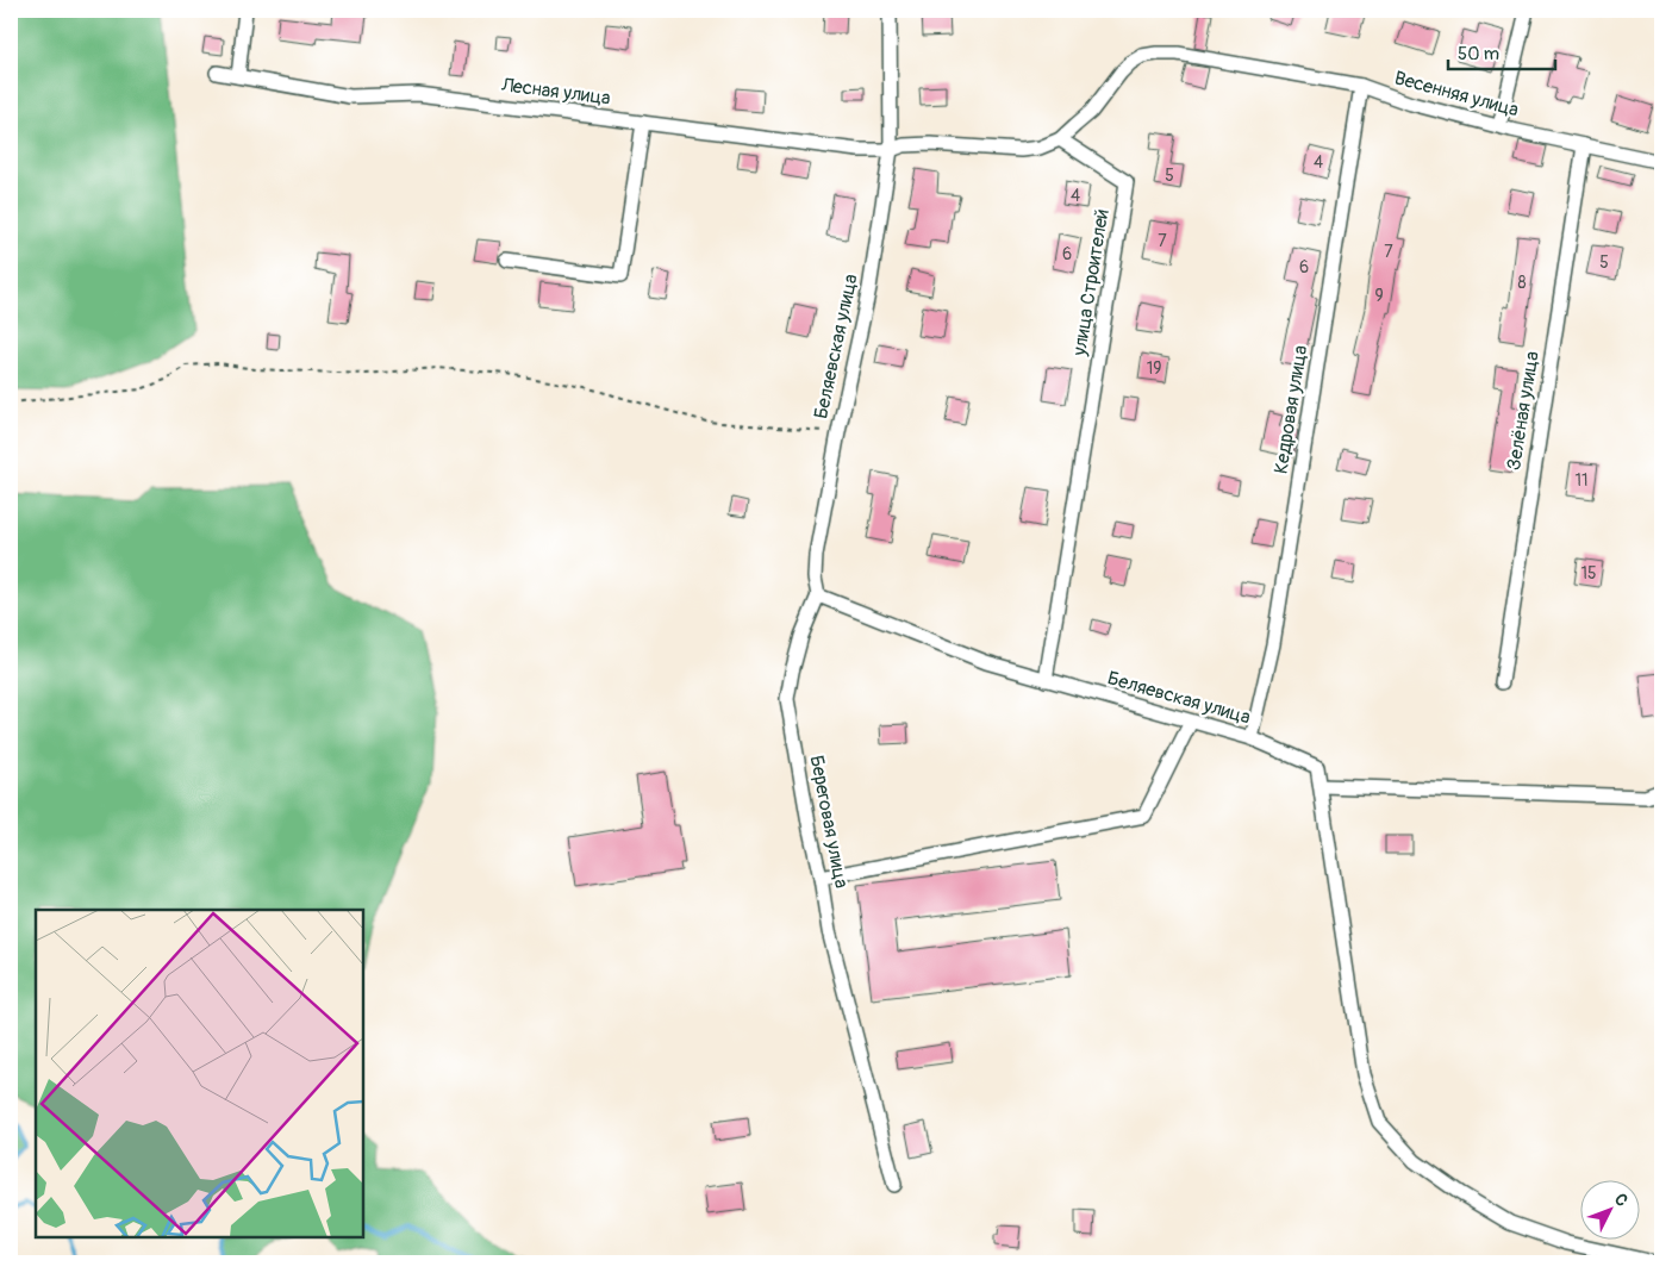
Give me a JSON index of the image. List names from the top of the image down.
{
  "streets": {
    "street": [
      "Лесная улица",
      "Весенняя улица",
      "улица Строителей",
      "Беляевская улица",
      "Кедровая улица",
      "Зелёная улица",
      "Береговая улица"
    ]
  },
  "crossings": [
    ["Лесная улица", "Весенняя улица"],
    ["Лесная улица", "улица Строителей"],
    ["Лесная улица", "Беляевская улица"],
    ["Весенняя улица", "улица Строителей"],
    ["Весенняя улица", "Кедровая улица"],
    ["Весенняя улица", "Зелёная улица"],
    ["улица Строителей", "Беляевская улица"],
    ["Беляевская улица", "Кедровая улица"],
    ["Беляевская улица", "Береговая улица"]
  ],
  "house_numbers": [
    "4",
    "5",
    "4",
    "7",
    "7",
    "6",
    "5",
    "6",
    "8",
    "9",
    "19",
    "11",
    "15"
  ],
  "scale_bar": "50 m",
  "north": "top right"
}
